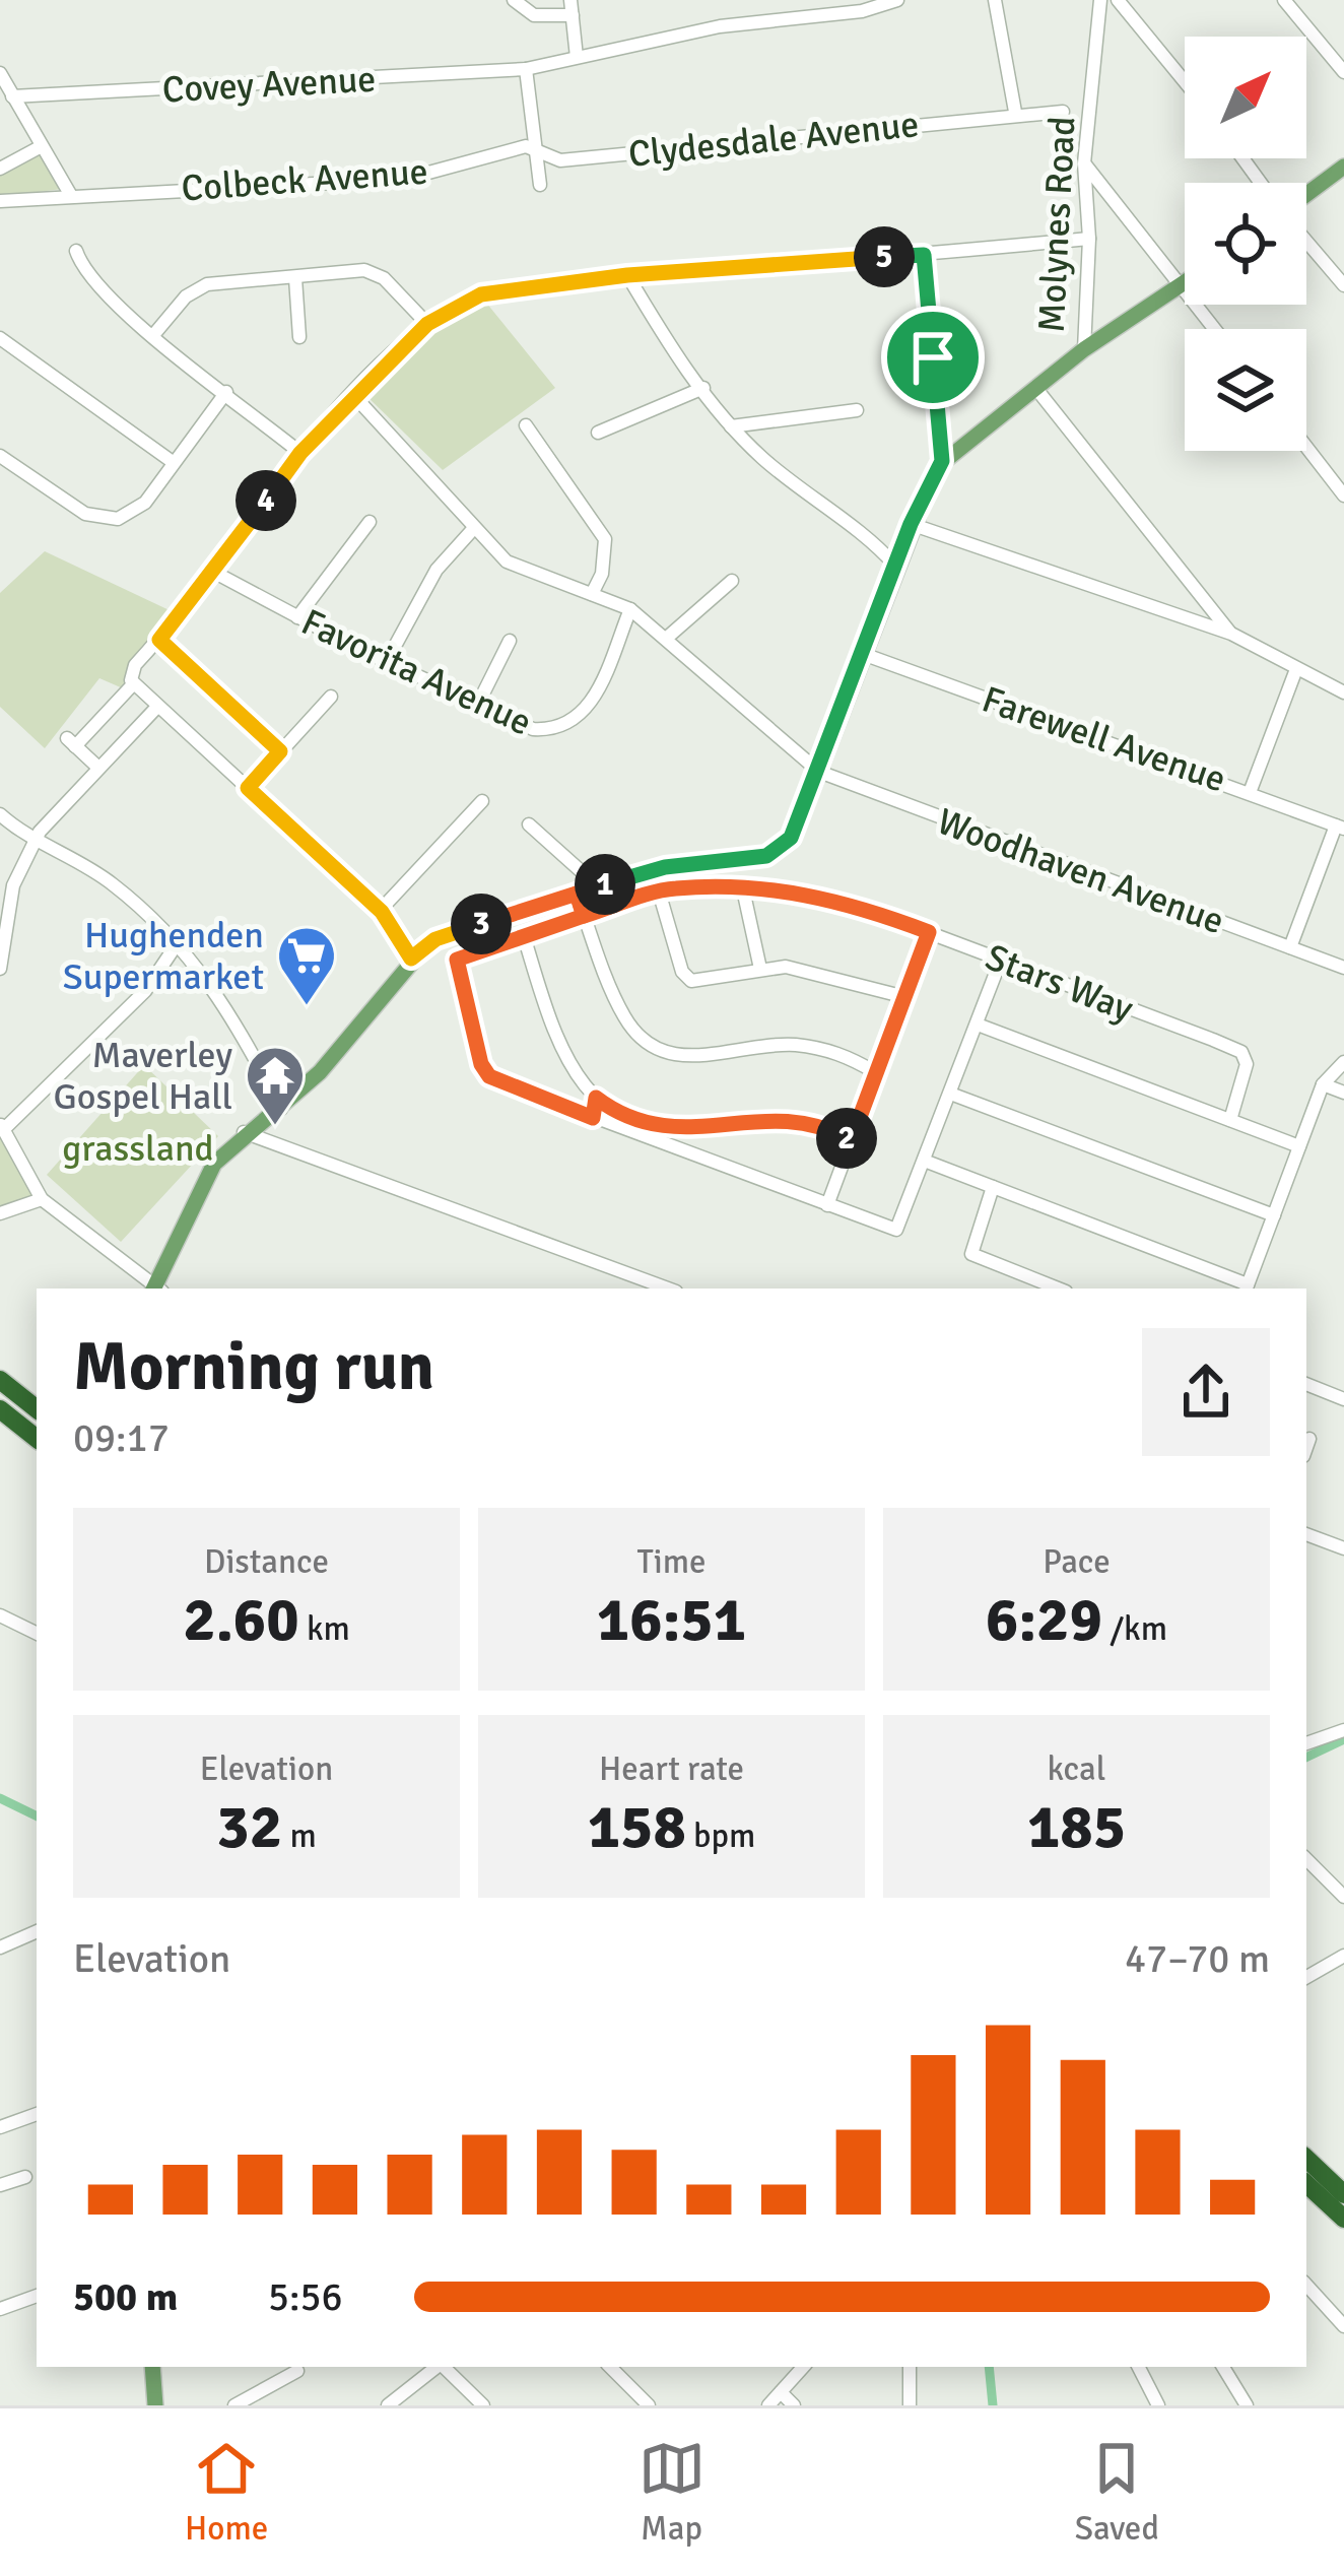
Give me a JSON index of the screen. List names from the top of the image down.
{
  "streets": {
    "main road": ["Molynes Road"],
    "street": [
      "Covey Avenue",
      "Clydesdale Avenue",
      "Colbeck Avenue",
      "Favorita Avenue",
      "Farewell Avenue",
      "Woodhaven Avenue",
      "Stars Way"
    ]
  },
  "crossings": [
    ["Clydesdale Avenue", "Colbeck Avenue"],
    ["Molynes Road", "Farewell Avenue"],
    ["Molynes Road", "Woodhaven Avenue"]
  ],
  "parks": ["grassland"],
  "places": {
    "supermarket": ["Hughenden Supermarket"],
    "temple": ["Maverley Gospel Hall"]
  },
  "north": "top right",
  "page": {
    "pins": [
      "5",
      "4",
      "1",
      "3",
      "2"
    ],
    "heading": ["Morning run", "09:17"],
    "stats": [
      ["Distance", "2.60 km"],
      ["Time", "16:51"],
      ["Pace", "6:29 /km"],
      ["Elevation", "32 m"],
      ["Heart rate", "158 bpm"],
      ["kcal", "185"]
    ],
    "chart": ["Elevation", "47–70 m"],
    "list": [
      {
        "name": "500 m",
        "note": "5:56"
      }
    ],
    "tabs": ["Home", "Map", "Saved"]
  }
}
